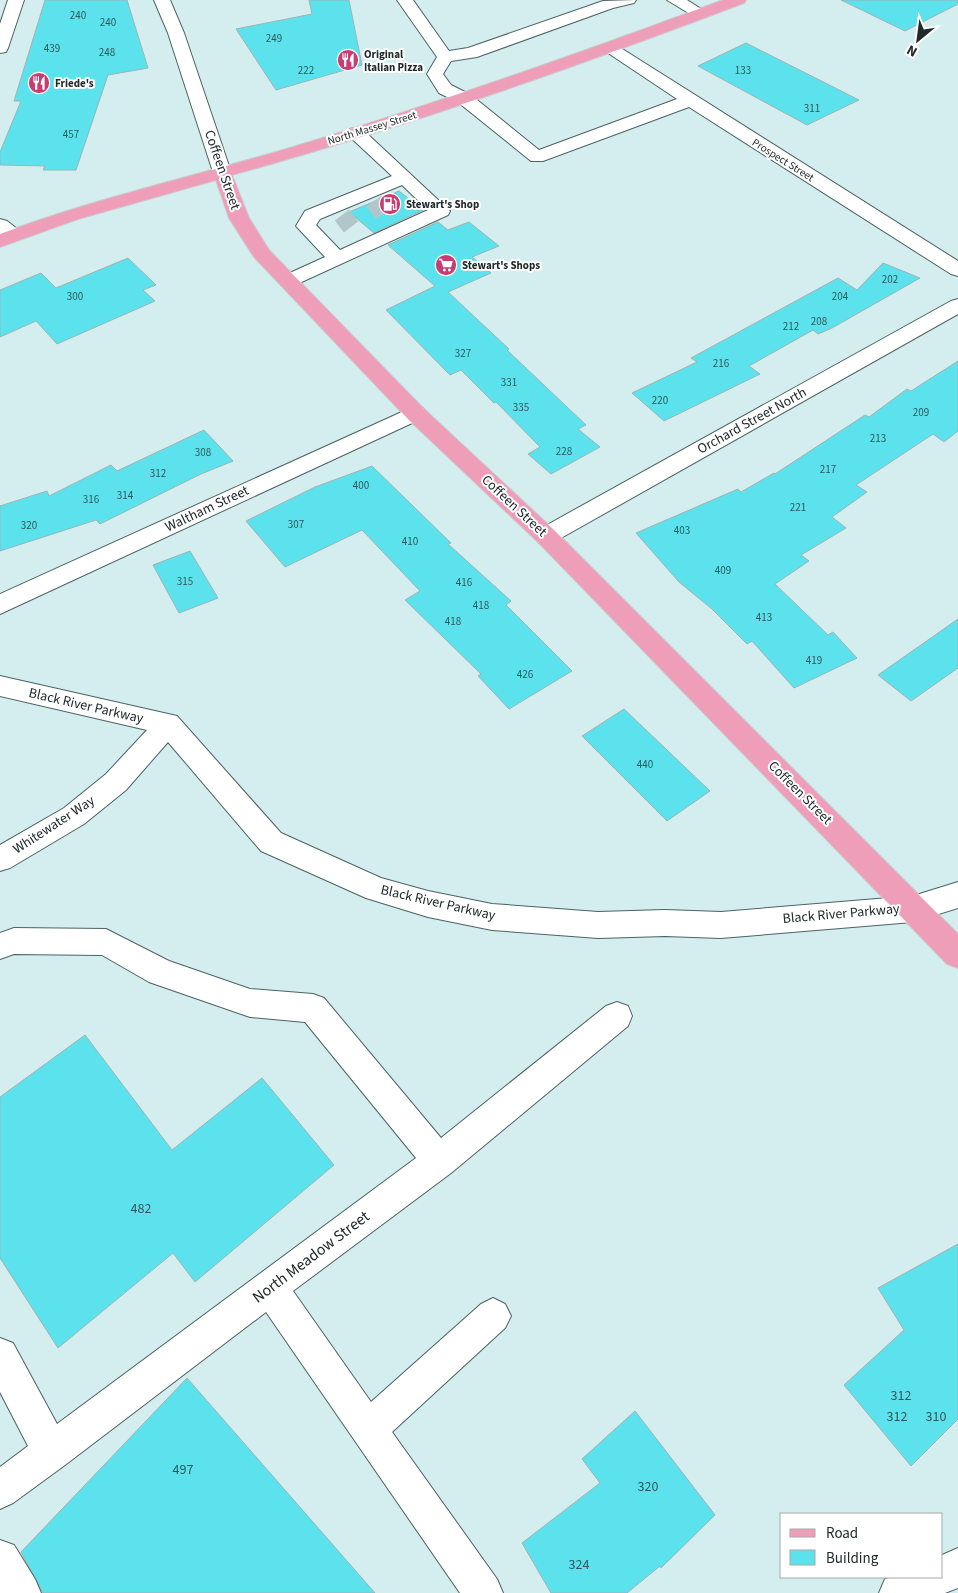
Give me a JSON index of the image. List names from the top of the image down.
{
  "streets": {
    "main road": ["North Massey Street", "Coffeen Street"],
    "street": [
      "Prospect Street",
      "Orchard Street North",
      "Waltham Street",
      "Black River Parkway",
      "Whitewater Way",
      "North Meadow Street"
    ]
  },
  "crossings": [
    ["North Massey Street", "Prospect Street"],
    ["North Massey Street", "Coffeen Street"],
    ["Coffeen Street", "Orchard Street North"],
    ["Coffeen Street", "Waltham Street"],
    ["Coffeen Street", "Black River Parkway"],
    ["Black River Parkway", "Whitewater Way"]
  ],
  "places": {
    "restaurant": ["Original Italian Pizza", "Friede's"],
    "fuel station": ["Stewart's Shop"],
    "supermarket": ["Stewart's Shops"]
  },
  "house_numbers": [
    "240",
    "240",
    "249",
    "439",
    "248",
    "222",
    "133",
    "311",
    "457",
    "202",
    "300",
    "204",
    "208",
    "212",
    "327",
    "216",
    "331",
    "220",
    "335",
    "209",
    "213",
    "228",
    "308",
    "217",
    "312",
    "400",
    "314",
    "316",
    "221",
    "307",
    "320",
    "403",
    "410",
    "409",
    "315",
    "416",
    "418",
    "413",
    "418",
    "419",
    "426",
    "440",
    "482",
    "312",
    "312",
    "310",
    "497",
    "320",
    "324"
  ],
  "legend": ["Road", "Building"],
  "north": "bottom left"
}
